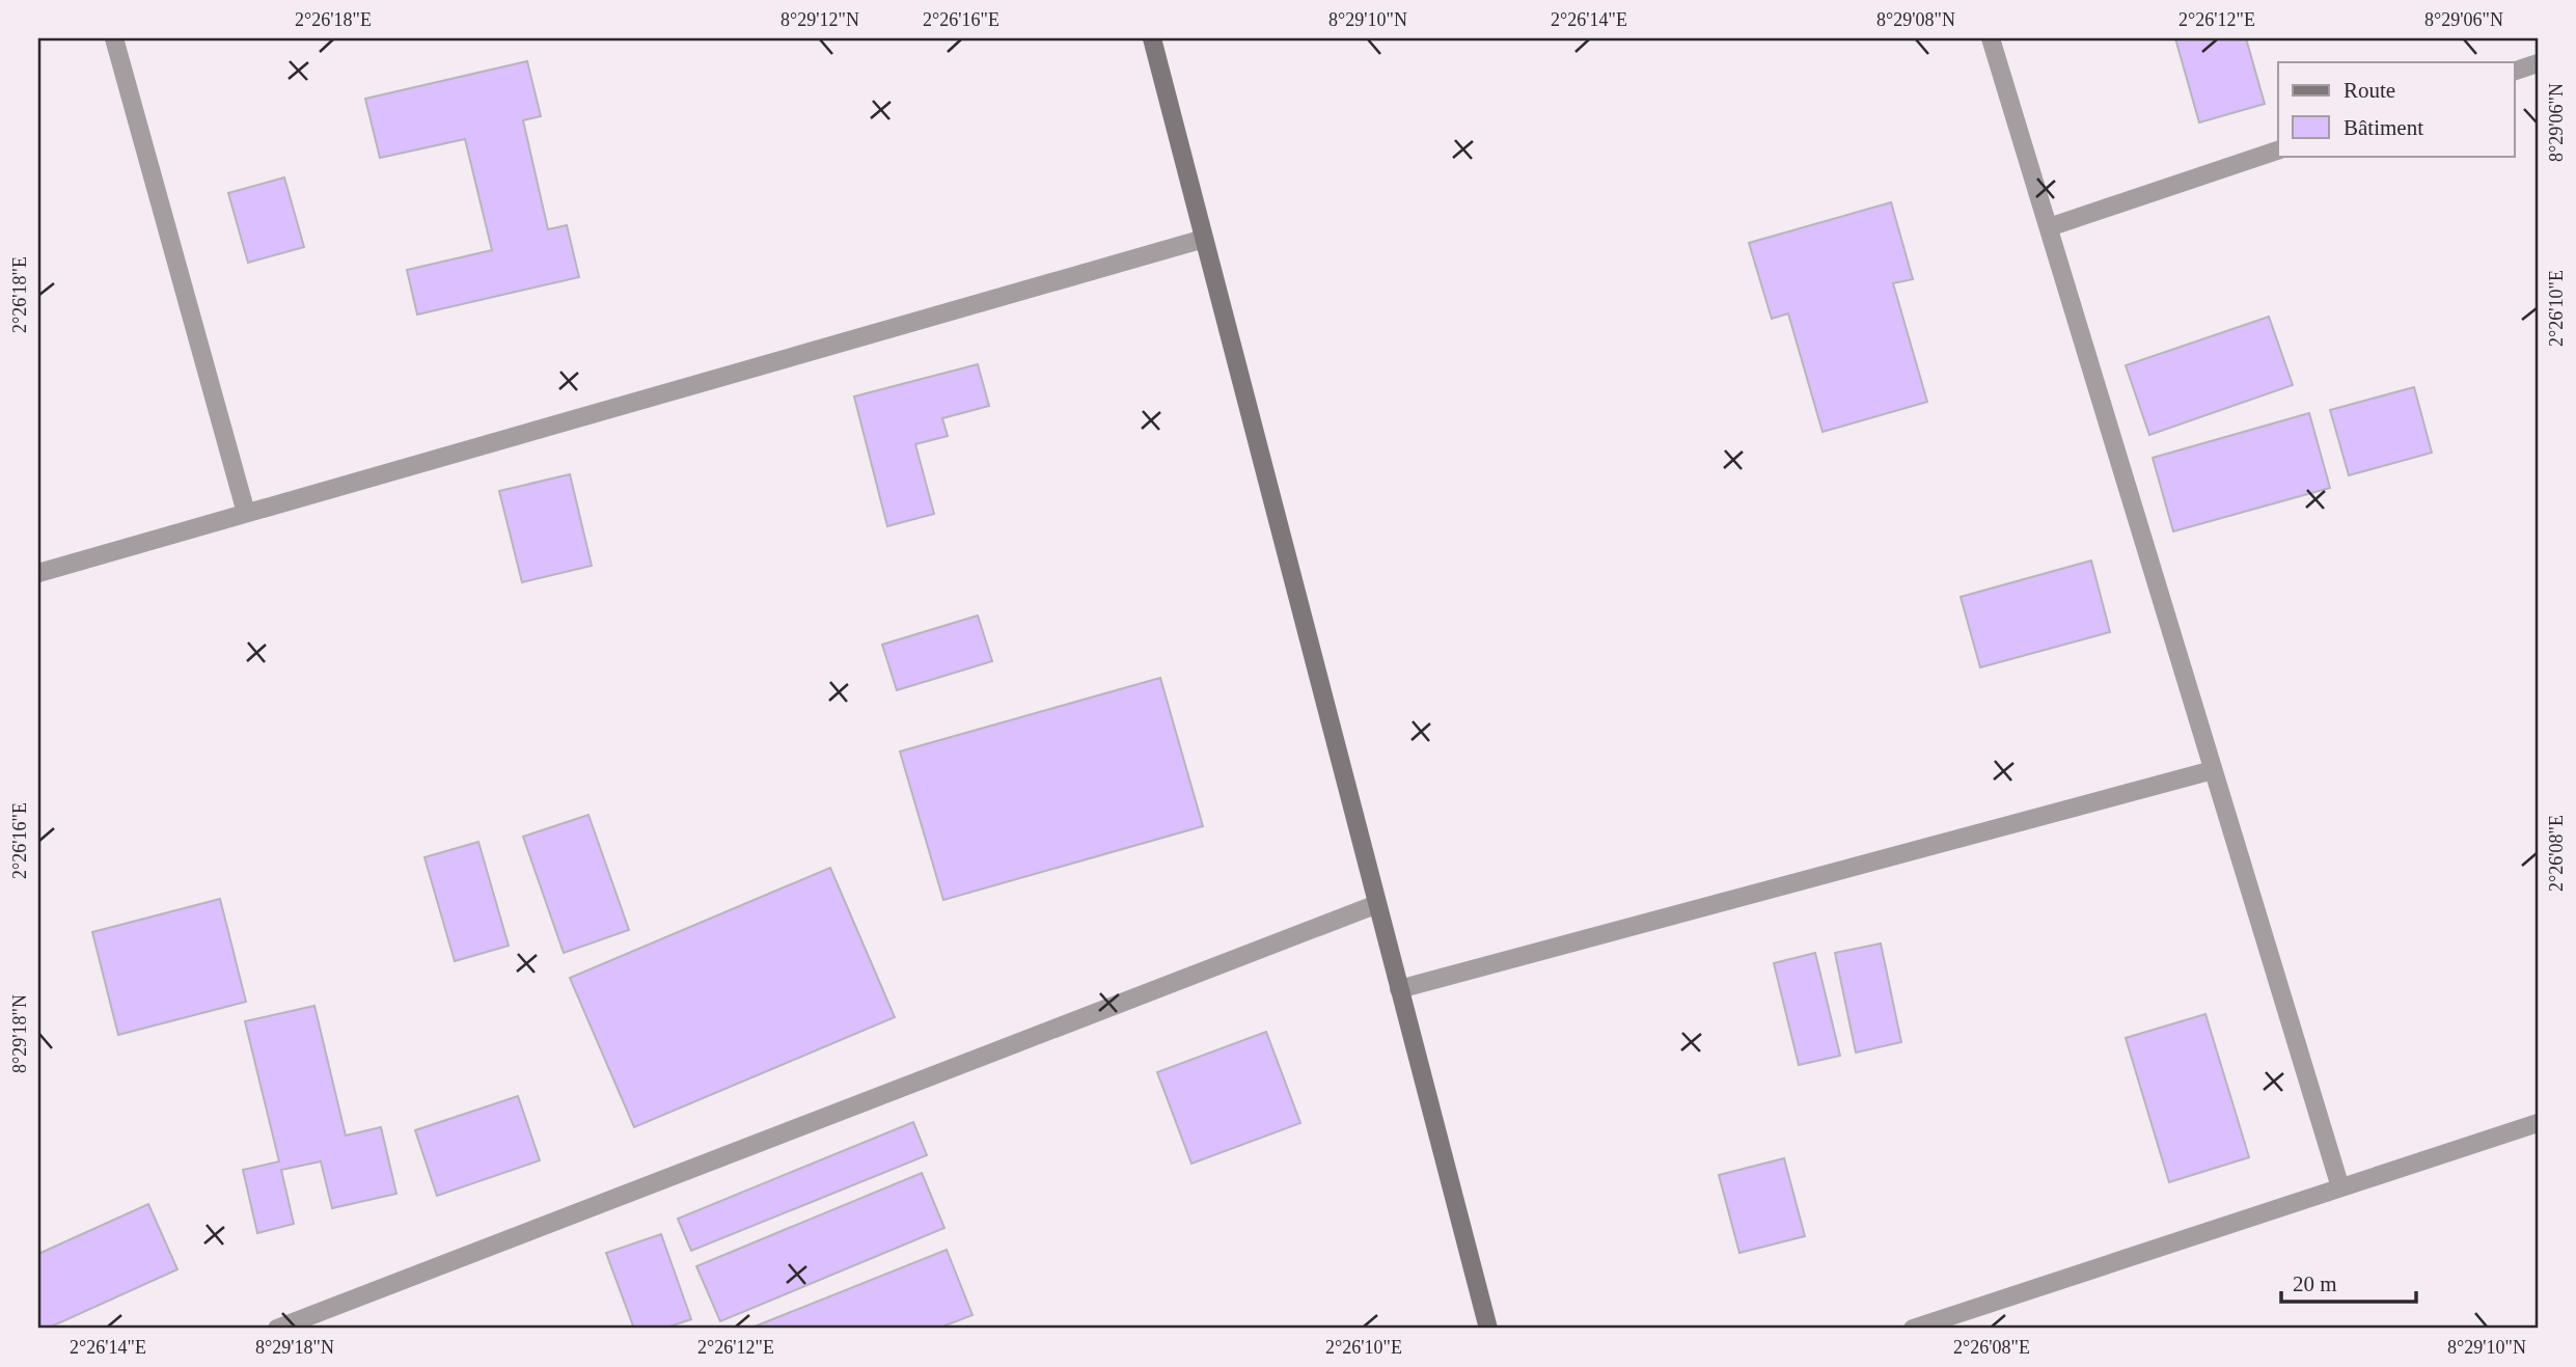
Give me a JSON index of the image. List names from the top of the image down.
{
  "legend": ["Route", "Bâtiment"],
  "scale_bar": "20 m",
  "coordinates": [
    "2°26'18\"E",
    "8°29'12\"N",
    "2°26'16\"E",
    "8°29'10\"N",
    "2°26'14\"E",
    "8°29'08\"N",
    "2°26'12\"E",
    "8°29'06\"N",
    "2°26'10\"E",
    "2°26'08\"E",
    "8°29'18\"N"
  ]
}
